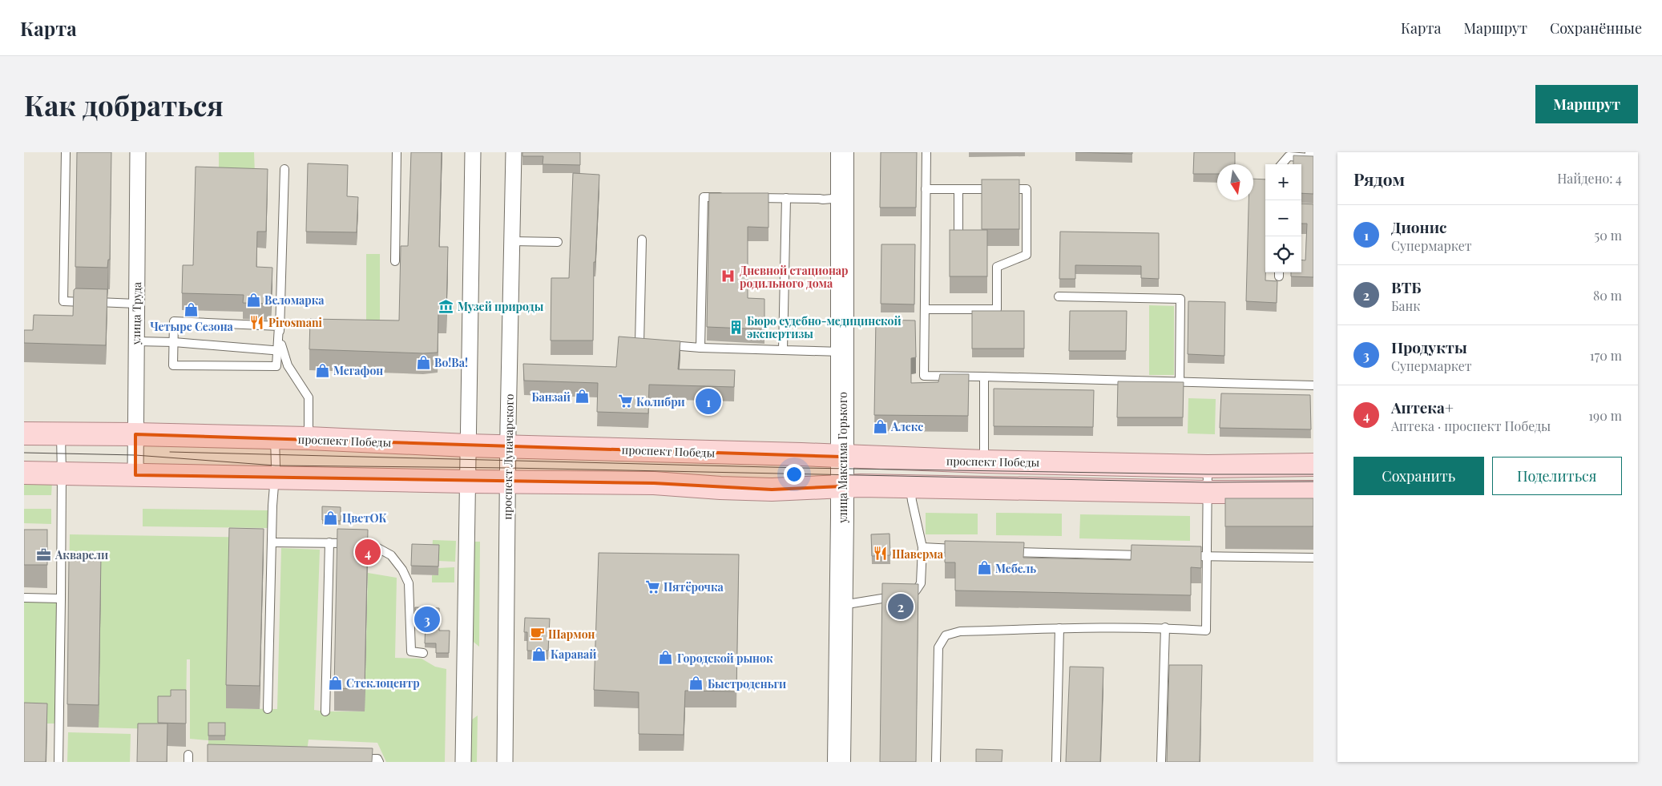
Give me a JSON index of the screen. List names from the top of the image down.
{
  "streets": {
    "main road": ["проспект Победы"],
    "street": ["улица Труда", "проспект Луначарского", "улица Максима Горького"]
  },
  "crossings": [
    ["улица Труда", "проспект Победы"],
    ["проспект Победы", "проспект Луначарского"],
    ["проспект Победы", "улица Максима Горького"]
  ],
  "places": {
    "hospital": ["Дневной стационар родильного дома"],
    "shop": [
      "Веломарка",
      "Четыре Сезона",
      "Во!Ва!",
      "Мегафон",
      "Банзай",
      "Алекс",
      "ЦветОК",
      "Мебель",
      "Каравай",
      "Городской рынок",
      "Стеклоцентр",
      "Быстроденьги"
    ],
    "museum": ["Музей природы"],
    "restaurant": ["Pirosmani", "Шаверма"],
    "building": ["Бюро судебно-медицинской экспертизы"],
    "supermarket": ["Колибри", "Пятёрочка"],
    "office": ["Акварели"],
    "cafe": ["Шармон"]
  },
  "north": "bottom",
  "page": {
    "header": "Карта",
    "nav": ["Карта", "Маршрут", "Сохранённые"],
    "buttons": [
      "Маршрут",
      ["Сохранить", "Поделиться"]
    ],
    "title": "Как добраться",
    "heading": ["Рядом", "Найдено: 4"],
    "map_buttons": ["+", "−"],
    "list": [
      {
        "mark": "1",
        "name": "Дионис",
        "note": "Супермаркет",
        "value": "50 m"
      },
      {
        "mark": "2",
        "name": "ВТБ",
        "note": "Банк",
        "value": "80 m"
      },
      {
        "mark": "3",
        "name": "Продукты",
        "note": "Супермаркет",
        "value": "170 m"
      },
      {
        "mark": "4",
        "name": "Аптека+",
        "note": "Аптека · проспект Победы",
        "value": "190 m"
      }
    ],
    "pins": [
      "1",
      "4",
      "2",
      "3"
    ]
  }
}
